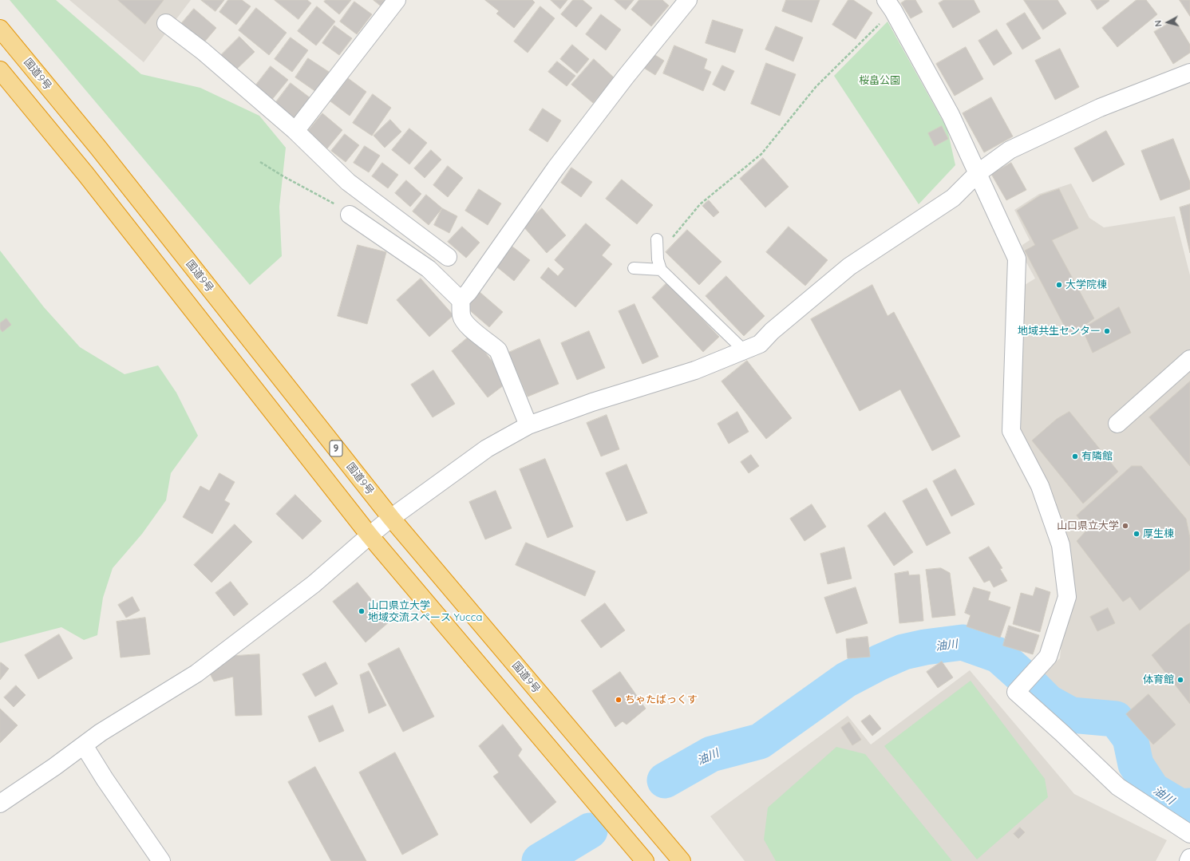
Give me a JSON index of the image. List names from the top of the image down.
{
  "streets": {
    "highway": ["国道9号", "9"]
  },
  "water": ["油川"],
  "parks": ["桜畠公園"],
  "places": [
    "大学院棟",
    "地域共生センター",
    "有隣館",
    "山口県立大学",
    "厚生棟",
    "山口県立大学 地域交流スペース Yucca",
    "体育館",
    "ちゃたばっくす"
  ],
  "north": "left"
}
